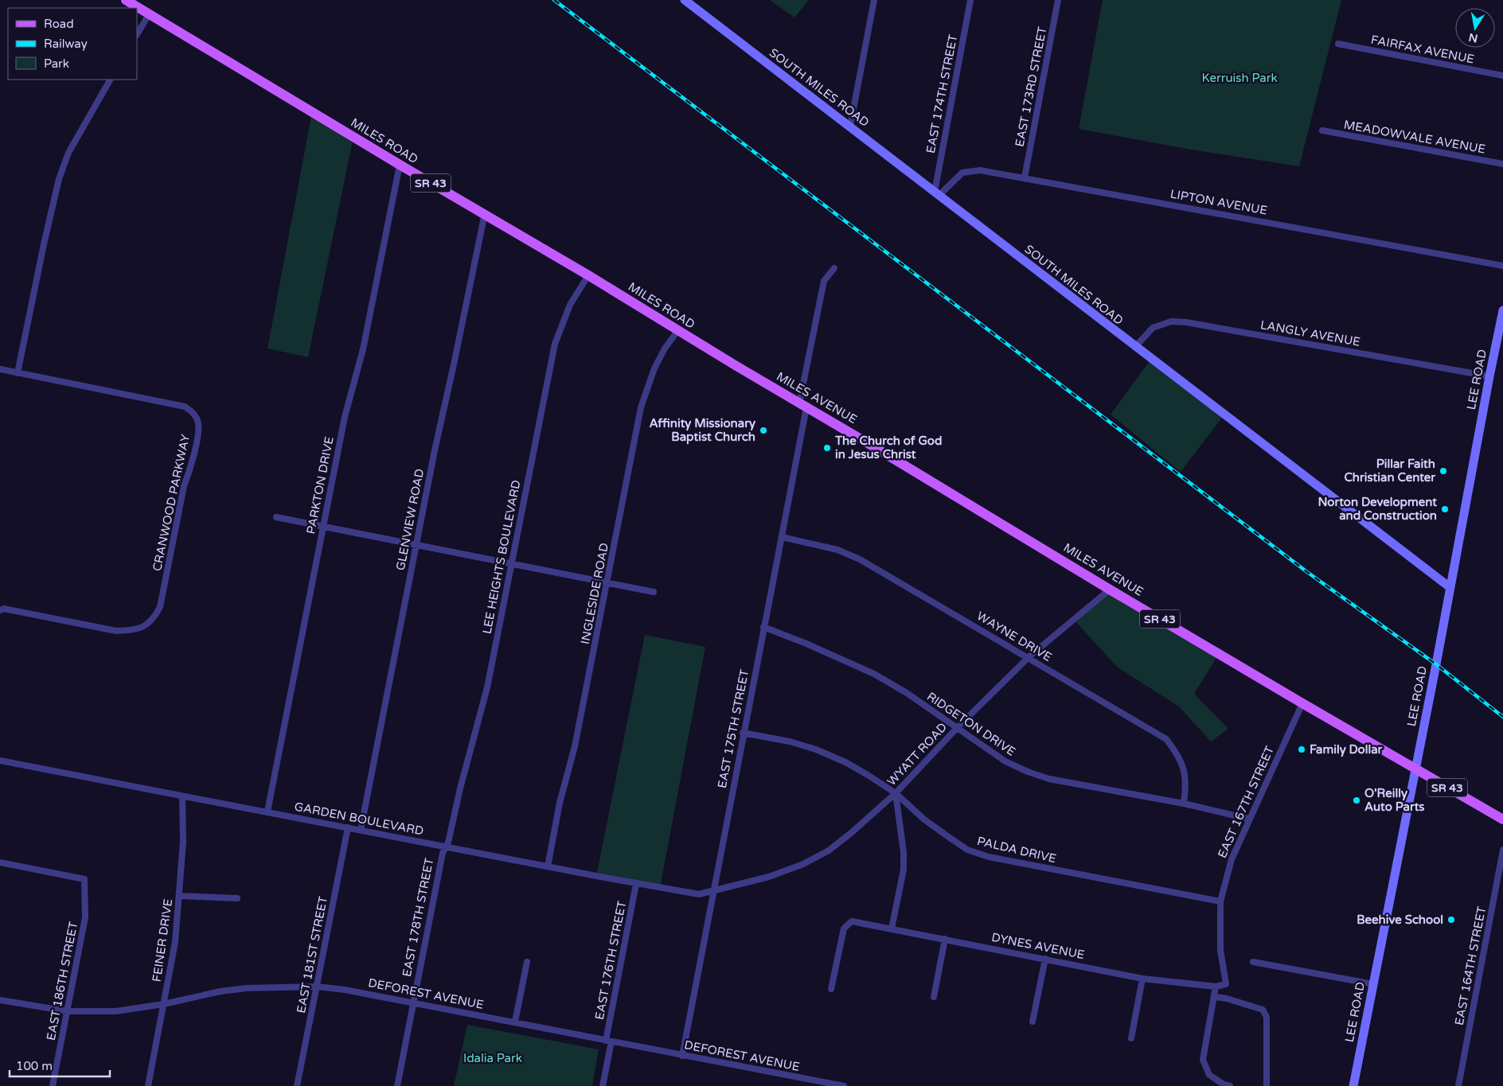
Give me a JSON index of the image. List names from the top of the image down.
{
  "streets": {
    "main road": ["MILES ROAD", "SR 43", "MILES AVENUE"],
    "street": [
      "FAIRFAX AVENUE",
      "EAST 173RD STREET",
      "SOUTH MILES ROAD",
      "EAST 174TH STREET",
      "MEADOWVALE AVENUE",
      "LIPTON AVENUE",
      "LANGLY AVENUE",
      "LEE ROAD",
      "PARKTON DRIVE",
      "CRANWOOD PARKWAY",
      "GLENVIEW ROAD",
      "LEE HEIGHTS BOULEVARD",
      "INGLESIDE ROAD",
      "WAYNE DRIVE",
      "RIDGETON DRIVE",
      "EAST 175TH STREET",
      "WYATT ROAD",
      "EAST 167TH STREET",
      "GARDEN BOULEVARD",
      "PALDA DRIVE",
      "EAST 178TH STREET",
      "FEINER DRIVE",
      "DYNES AVENUE",
      "EAST 181ST STREET",
      "EAST 176TH STREET",
      "EAST 164TH STREET",
      "EAST 186TH STREET",
      "DEFOREST AVENUE"
    ]
  },
  "crossings": [
    ["EAST 173RD STREET", "LIPTON AVENUE"],
    ["SOUTH MILES ROAD", "EAST 174TH STREET"],
    ["SOUTH MILES ROAD", "LIPTON AVENUE"],
    ["SOUTH MILES ROAD", "LANGLY AVENUE"],
    ["SOUTH MILES ROAD", "LEE ROAD"],
    ["EAST 174TH STREET", "LIPTON AVENUE"],
    ["MILES ROAD", "MILES AVENUE"],
    ["MILES ROAD", "PARKTON DRIVE"],
    ["MILES ROAD", "GLENVIEW ROAD"],
    ["MILES ROAD", "LEE HEIGHTS BOULEVARD"],
    ["MILES ROAD", "INGLESIDE ROAD"],
    ["LANGLY AVENUE", "LEE ROAD"],
    ["LEE ROAD", "MILES AVENUE"],
    ["MILES AVENUE", "EAST 175TH STREET"],
    ["MILES AVENUE", "WYATT ROAD"],
    ["MILES AVENUE", "EAST 167TH STREET"],
    ["PARKTON DRIVE", "GARDEN BOULEVARD"],
    ["GLENVIEW ROAD", "GARDEN BOULEVARD"],
    ["LEE HEIGHTS BOULEVARD", "GARDEN BOULEVARD"],
    ["LEE HEIGHTS BOULEVARD", "EAST 178TH STREET"],
    ["INGLESIDE ROAD", "GARDEN BOULEVARD"],
    ["WAYNE DRIVE", "RIDGETON DRIVE"],
    ["WAYNE DRIVE", "EAST 175TH STREET"],
    ["WAYNE DRIVE", "WYATT ROAD"],
    ["RIDGETON DRIVE", "EAST 175TH STREET"],
    ["RIDGETON DRIVE", "WYATT ROAD"],
    ["RIDGETON DRIVE", "EAST 167TH STREET"],
    ["EAST 175TH STREET", "WYATT ROAD"],
    ["EAST 175TH STREET", "GARDEN BOULEVARD"],
    ["EAST 175TH STREET", "PALDA DRIVE"],
    ["EAST 175TH STREET", "DEFOREST AVENUE"],
    ["WYATT ROAD", "GARDEN BOULEVARD"],
    ["WYATT ROAD", "PALDA DRIVE"],
    ["EAST 167TH STREET", "PALDA DRIVE"],
    ["EAST 167TH STREET", "DYNES AVENUE"],
    ["GARDEN BOULEVARD", "EAST 178TH STREET"],
    ["GARDEN BOULEVARD", "FEINER DRIVE"],
    ["GARDEN BOULEVARD", "EAST 181ST STREET"],
    ["GARDEN BOULEVARD", "EAST 176TH STREET"],
    ["EAST 178TH STREET", "DEFOREST AVENUE"],
    ["FEINER DRIVE", "DEFOREST AVENUE"],
    ["EAST 181ST STREET", "DEFOREST AVENUE"],
    ["EAST 176TH STREET", "DEFOREST AVENUE"],
    ["EAST 186TH STREET", "DEFOREST AVENUE"]
  ],
  "parks": ["Kerruish Park", "Idalia Park"],
  "places": [
    "Affinity Missionary Baptist Church",
    "The Church of God in Jesus Christ",
    "Pillar Faith Christian Center",
    "Norton Development and Construction",
    "Family Dollar",
    "O'Reilly Auto Parts",
    "Beehive School"
  ],
  "legend": ["Road", "Railway", "Park"],
  "scale_bar": "100 m",
  "north": "bottom"
}
